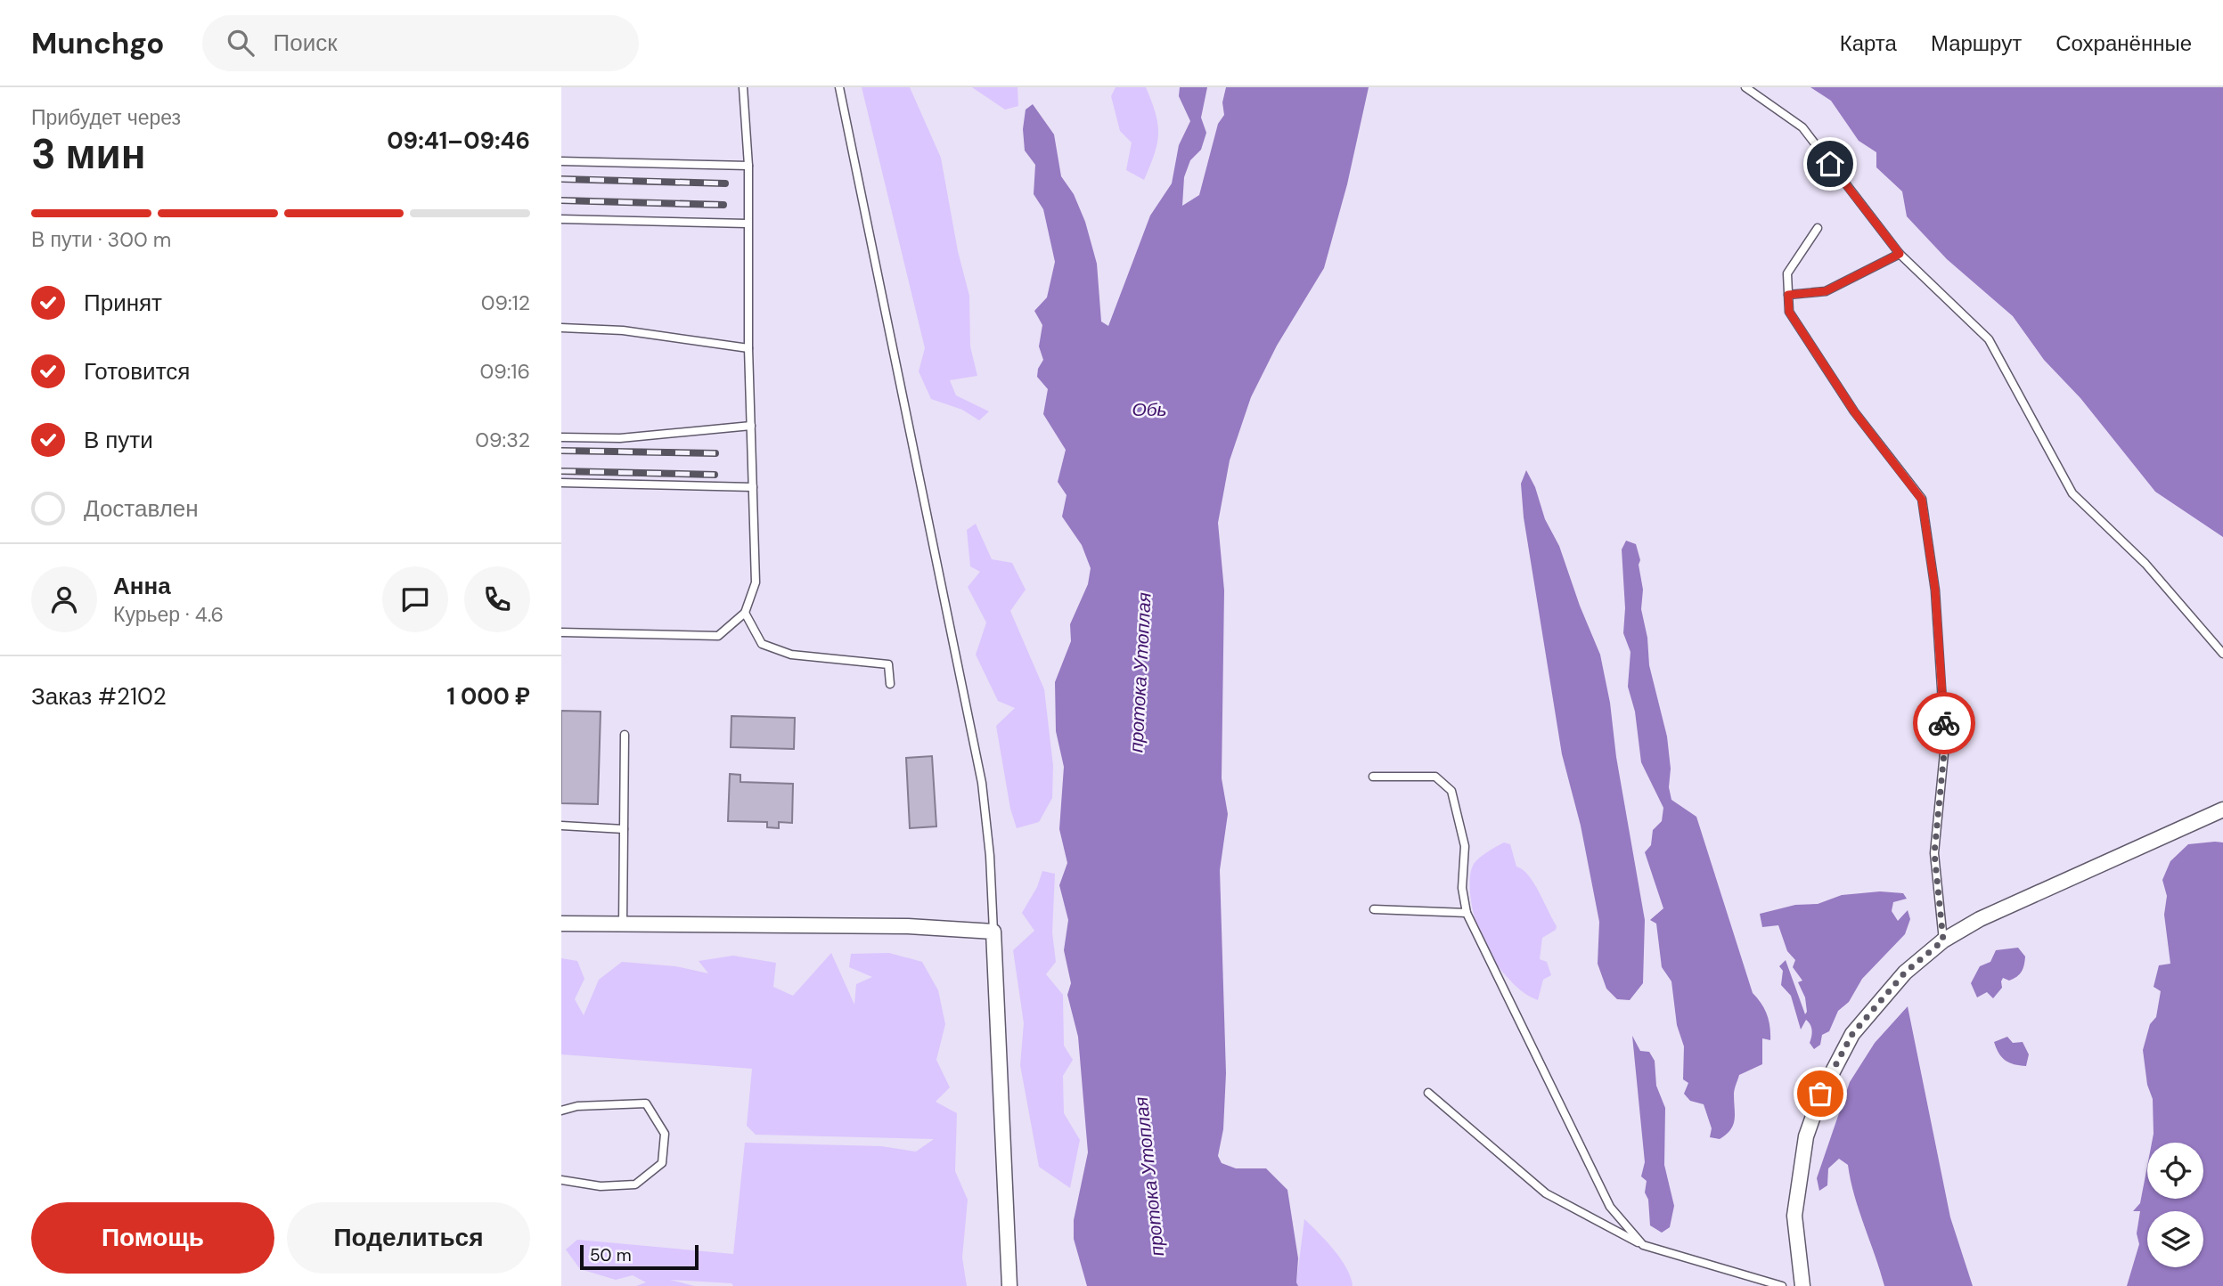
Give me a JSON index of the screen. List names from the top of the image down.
{
  "water": ["Обь", "протока Утоплая"],
  "scale_bar": "50 m",
  "page": {
    "header": "Munchgo",
    "search": "Поиск",
    "nav": ["Карта", "Маршрут", "Сохранённые"],
    "heading": ["3 мин", "Прибудет через", "09:41–09:46"],
    "panel": [
      "Анна",
      "Курьер · 4.6",
      "Заказ #2102",
      "1 000 ₽"
    ],
    "bar": "В пути · 300 m",
    "list": [
      ["Принят", "09:12"],
      ["Готовится", "09:16"],
      ["В пути", "09:32"],
      "Доставлен"
    ],
    "buttons": ["Помощь", "Поделиться"],
    "scale": "50 m"
  }
}
